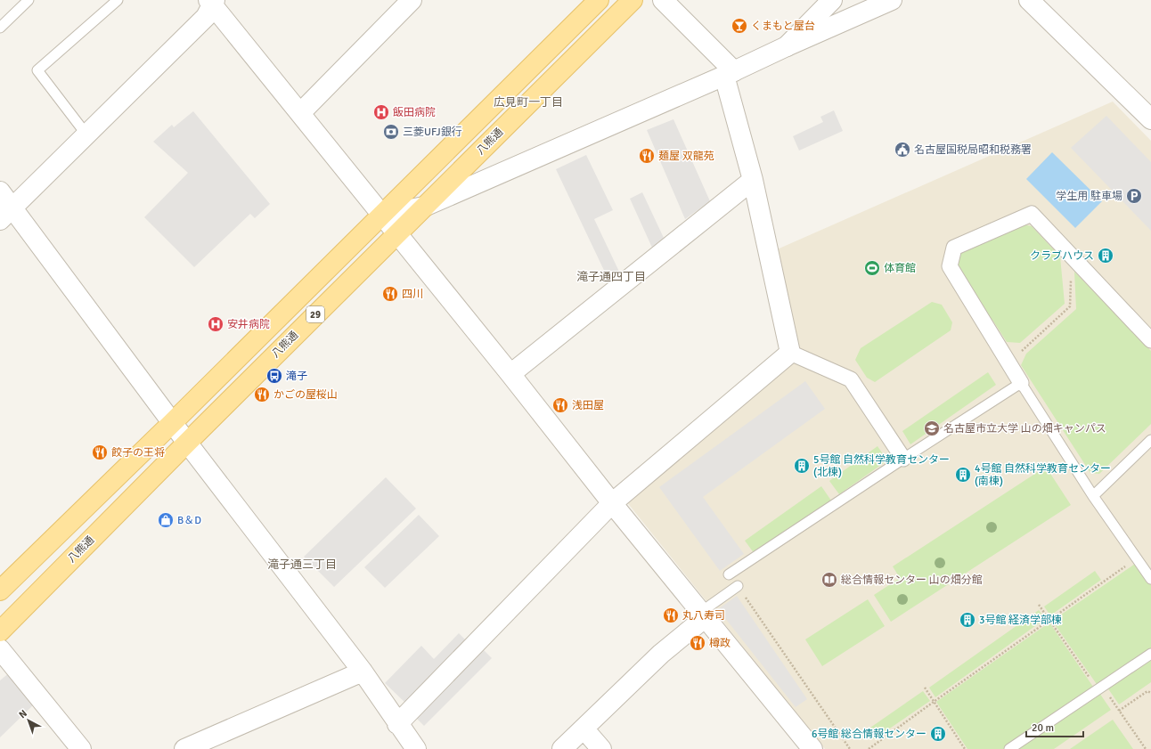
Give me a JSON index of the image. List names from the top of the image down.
{
  "streets": {
    "main road": ["八熊通", "29"]
  },
  "districts": ["広見町一丁目", "滝子通四丁目", "滝子通三丁目"],
  "places": {
    "bar": ["くまもと屋台"],
    "hospital": ["飯田病院", "安井病院"],
    "bank": ["三菱UFJ銀行"],
    "public building": ["名古屋国税局昭和税務署"],
    "restaurant": [
      "麺屋 双龍苑",
      "四川",
      "かごの屋桜山",
      "浅田屋",
      "餃子の王将",
      "丸八寿司",
      "樽政"
    ],
    "parking": ["学生用 駐車場"],
    "building": [
      "クラブハウス",
      "5号館 自然科学教育センター (北棟)",
      "4号館 自然科学教育センター (南棟)",
      "3号館 経済学部棟",
      "6号館 総合情報センター"
    ],
    "sports": ["体育館"],
    "bus stop": ["滝子"],
    "school or university": ["名古屋市立大学 山の畑キャンパス"],
    "shop": ["B＆D"],
    "library": ["総合情報センター 山の畑分館"]
  },
  "scale_bar": "20 m",
  "north": "top left"
}
